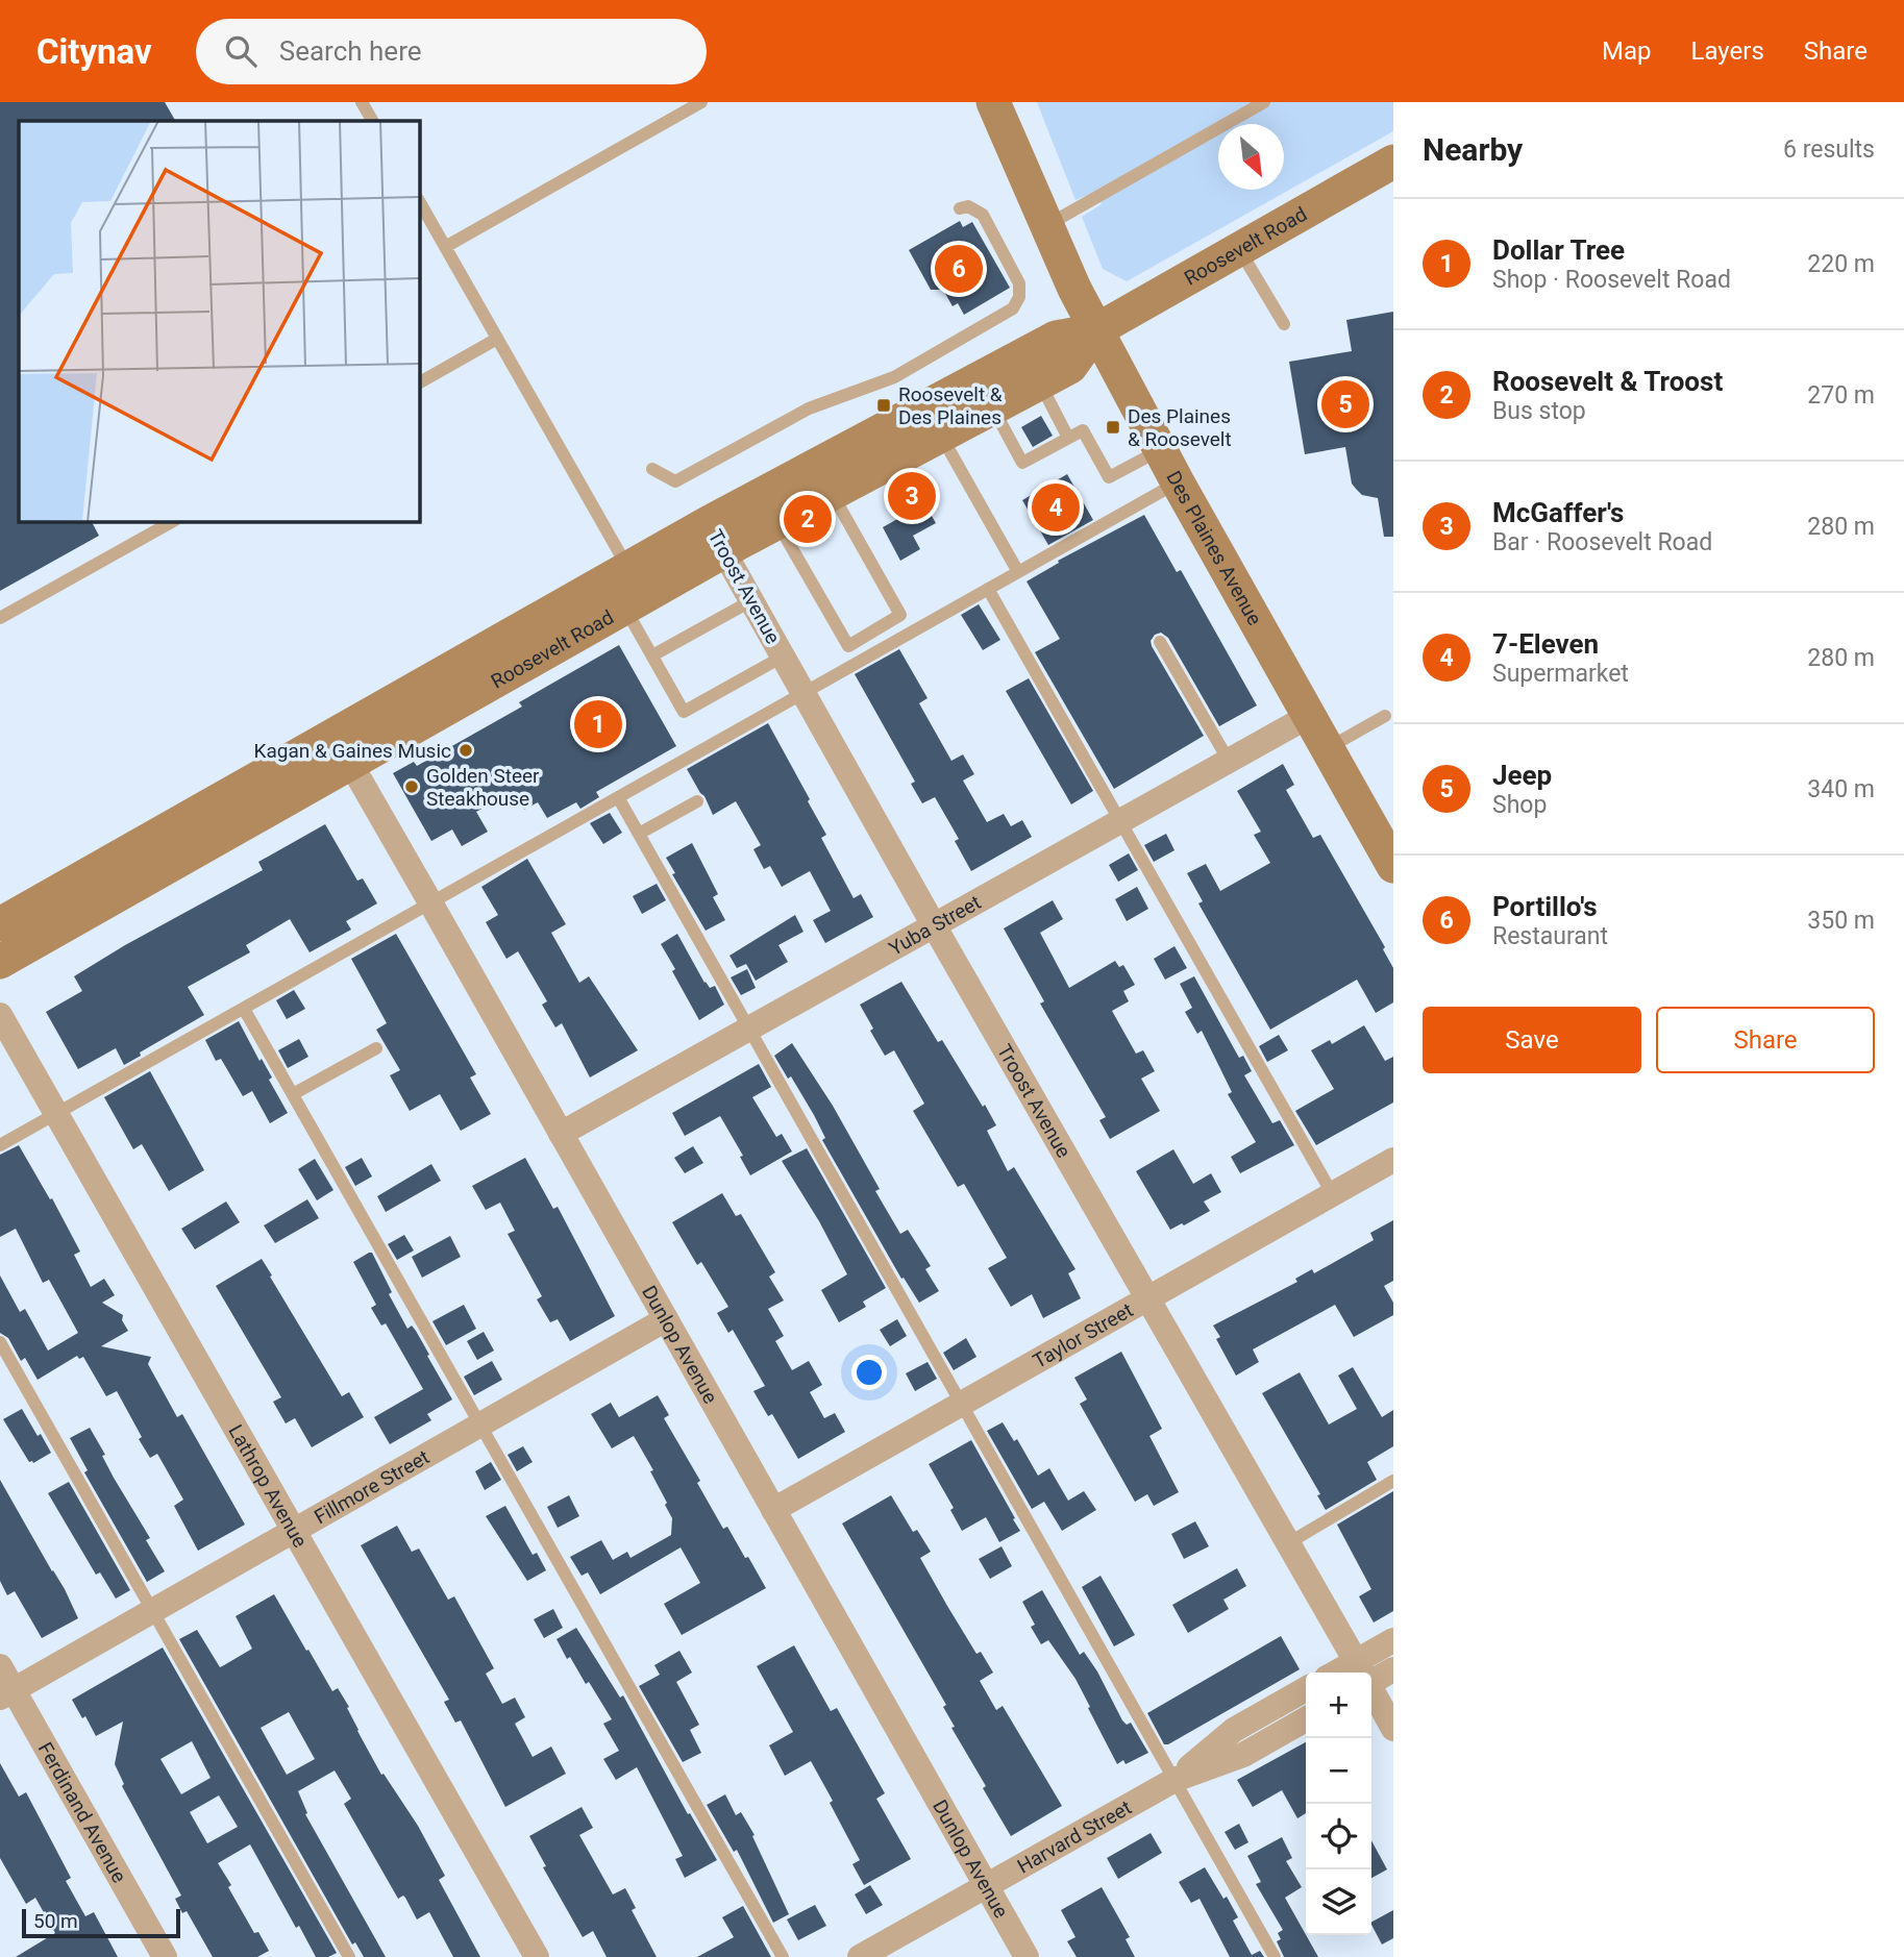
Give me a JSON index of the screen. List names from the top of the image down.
{
  "streets": {
    "main road": ["Roosevelt Road", "Des Plaines Avenue"],
    "street": [
      "Troost Avenue",
      "Yuba Street",
      "Taylor Street",
      "Dunlop Avenue",
      "Lathrop Avenue",
      "Fillmore Street",
      "Ferdinand Avenue",
      "Harvard Street"
    ]
  },
  "crossings": [
    ["Roosevelt Road", "Des Plaines Avenue"],
    ["Roosevelt Road", "Troost Avenue"],
    ["Roosevelt Road", "Dunlop Avenue"],
    ["Des Plaines Avenue", "Yuba Street"],
    ["Troost Avenue", "Yuba Street"],
    ["Troost Avenue", "Taylor Street"],
    ["Yuba Street", "Dunlop Avenue"],
    ["Taylor Street", "Dunlop Avenue"],
    ["Dunlop Avenue", "Fillmore Street"],
    ["Dunlop Avenue", "Harvard Street"],
    ["Lathrop Avenue", "Fillmore Street"],
    ["Fillmore Street", "Ferdinand Avenue"]
  ],
  "places": {
    "transit": ["Roosevelt & Des Plaines", "Des Plaines & Roosevelt"],
    "other": ["Kagan & Gaines Music", "Golden Steer Steakhouse"]
  },
  "scale_bar": "50 m",
  "north": "bottom right",
  "page": {
    "header": "Citynav",
    "search": "Search here",
    "nav": ["Map", "Layers", "Share"],
    "heading": ["Nearby", "6 results"],
    "list": [
      {
        "mark": "1",
        "name": "Dollar Tree",
        "note": "Shop · Roosevelt Road",
        "value": "220 m"
      },
      {
        "mark": "2",
        "name": "Roosevelt & Troost",
        "note": "Bus stop",
        "value": "270 m"
      },
      {
        "mark": "3",
        "name": "McGaffer's",
        "note": "Bar · Roosevelt Road",
        "value": "280 m"
      },
      {
        "mark": "4",
        "name": "7-Eleven",
        "note": "Supermarket",
        "value": "280 m"
      },
      {
        "mark": "5",
        "name": "Jeep",
        "note": "Shop",
        "value": "340 m"
      },
      {
        "mark": "6",
        "name": "Portillo's",
        "note": "Restaurant",
        "value": "350 m"
      }
    ],
    "pins": [
      "6",
      "5",
      "3",
      "4",
      "2",
      "1"
    ],
    "buttons": ["Save", "Share"],
    "map_buttons": ["+", "−"],
    "scale": "50 m"
  }
}
